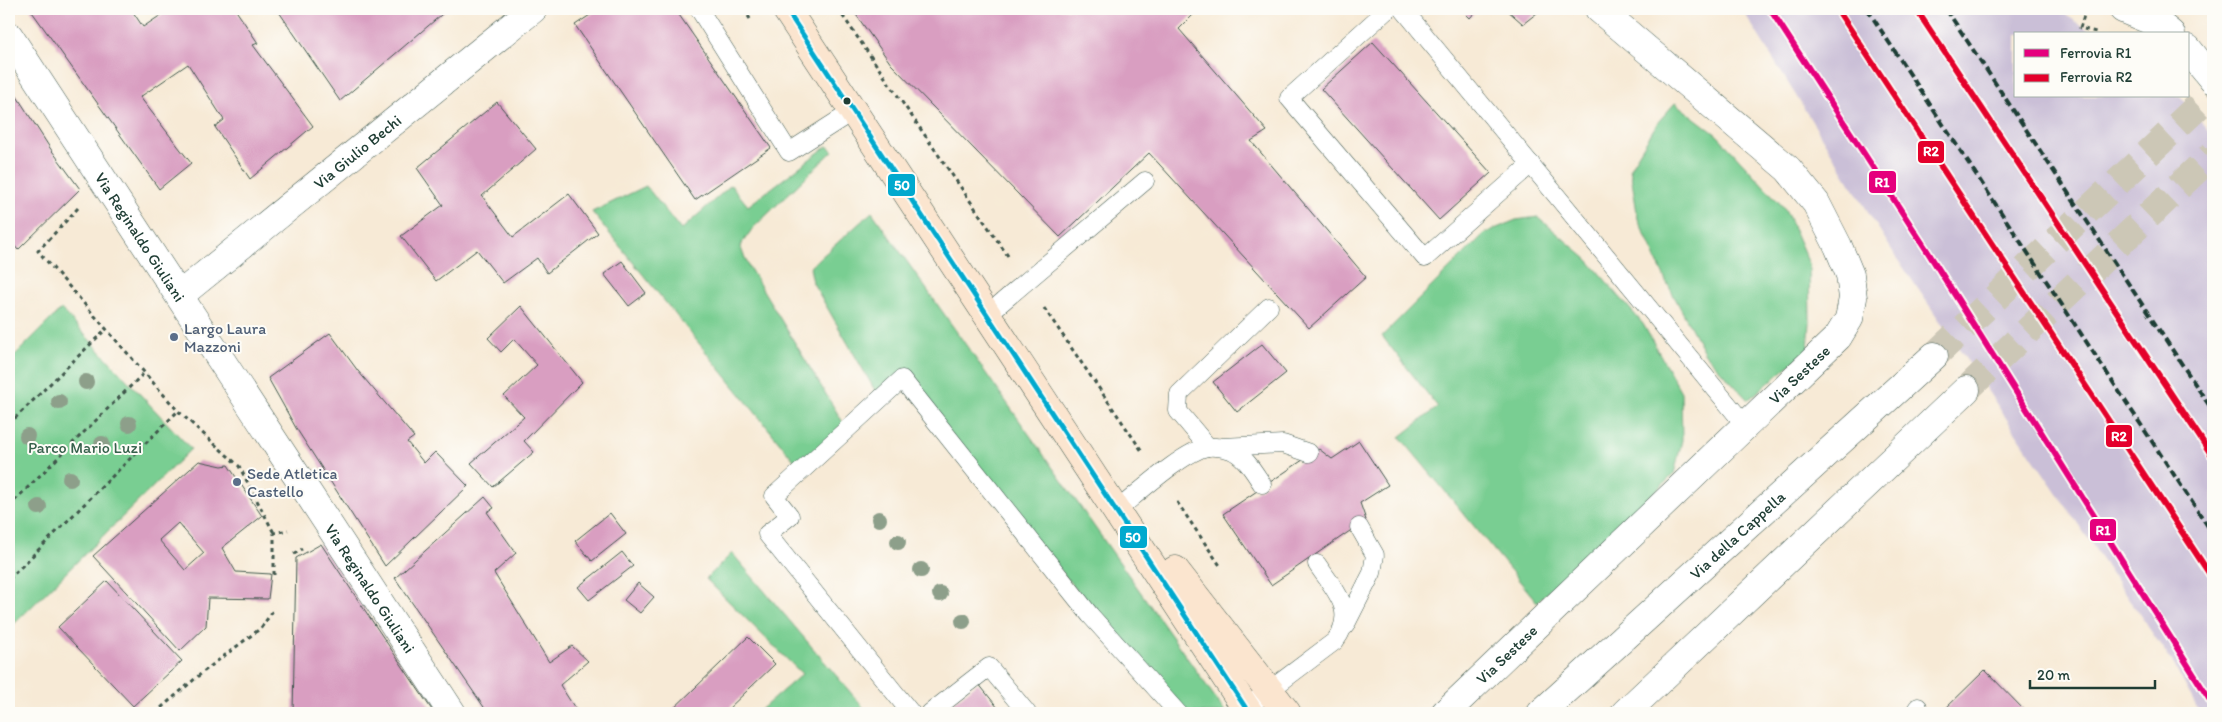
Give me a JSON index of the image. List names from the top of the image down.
{
  "streets": {
    "street": [
      "Via Giulio Bechi",
      "Via Reginaldo Giuliani",
      "Via Sestese",
      "Via della Cappella"
    ]
  },
  "crossings": [
    ["Via Giulio Bechi", "Via Reginaldo Giuliani"]
  ],
  "parks": ["Parco Mario Luzi"],
  "places": ["Largo Laura Mazzoni", "Sede Atletica Castello"],
  "lines": ["rail line R1", "rail line R2", "transit line 50"],
  "legend": ["Ferrovia R1", "Ferrovia R2"],
  "scale_bar": "20 m"
}
